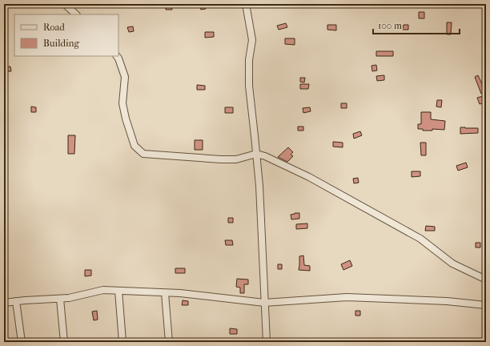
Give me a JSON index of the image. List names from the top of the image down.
{
  "legend": ["Road", "Building"],
  "scale_bar": "100 m"
}
